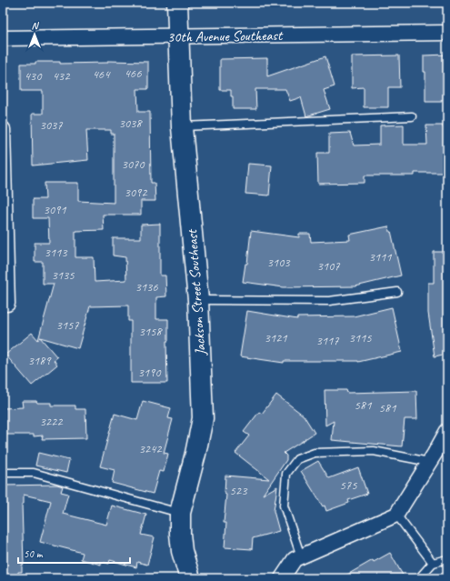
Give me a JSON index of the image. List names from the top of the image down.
{
  "streets": {
    "street": ["30th Avenue Southeast", "Jackson Street Southeast"]
  },
  "crossings": [
    ["30th Avenue Southeast", "Jackson Street Southeast"]
  ],
  "house_numbers": [
    "466",
    "464",
    "430",
    "432",
    "3038",
    "3037",
    "3070",
    "3092",
    "3091",
    "3113",
    "3111",
    "3103",
    "3107",
    "3135",
    "3136",
    "3157",
    "3158",
    "3121",
    "3115",
    "3117",
    "3189",
    "3190",
    "581",
    "581",
    "3222",
    "3242",
    "575",
    "523"
  ],
  "scale_bar": "50 m",
  "north": "top"
}
